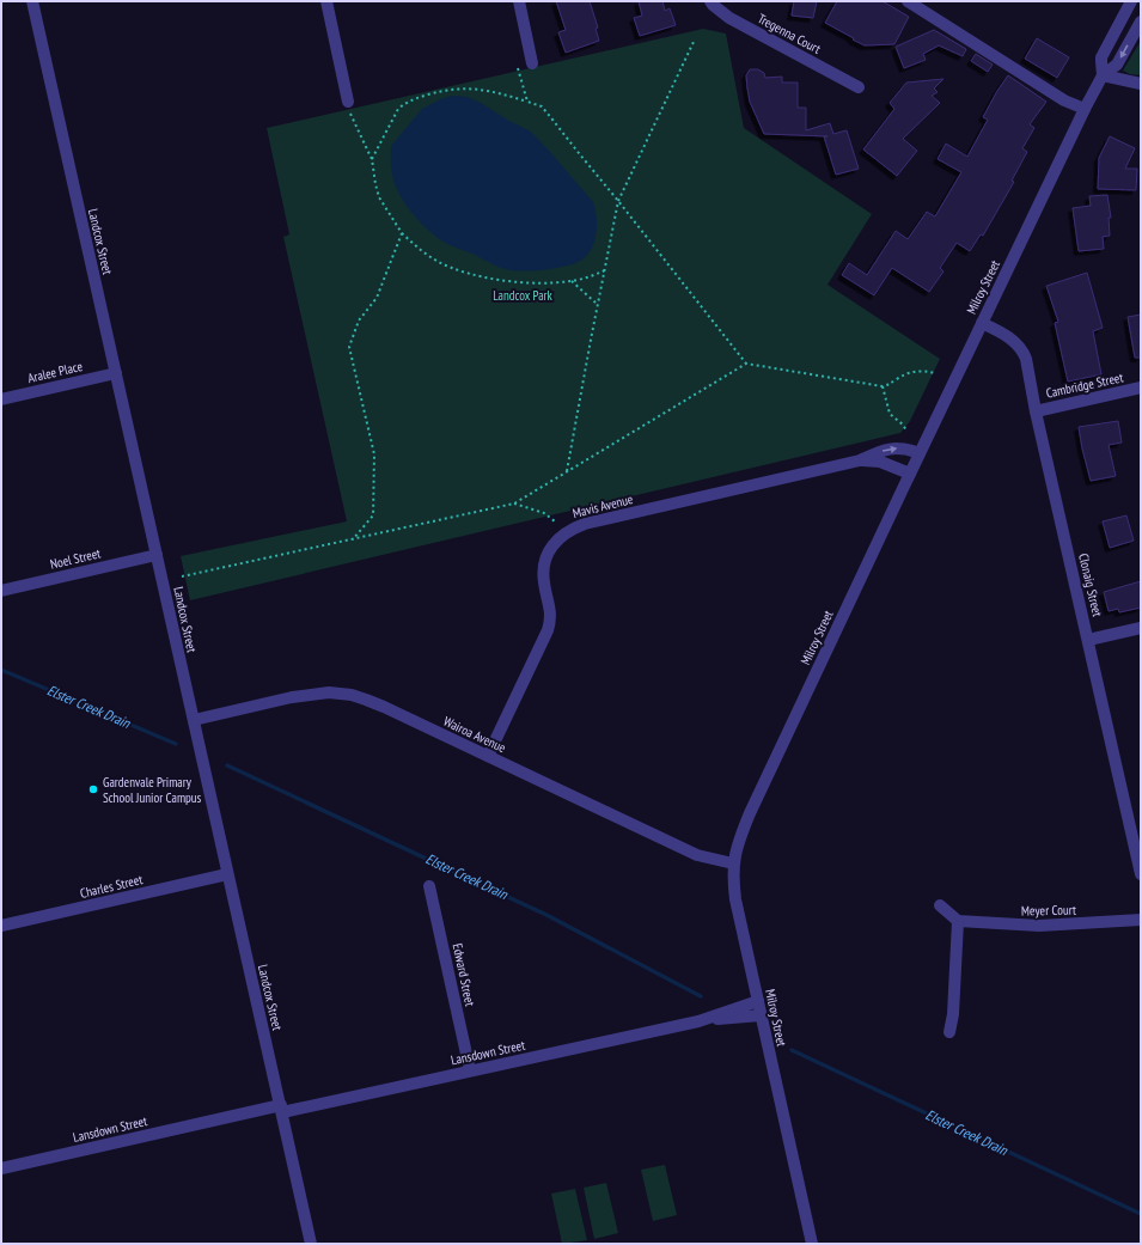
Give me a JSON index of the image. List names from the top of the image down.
{
  "streets": {
    "street": [
      "Tregenna Court",
      "Landcox Street",
      "Milroy Street",
      "Aralee Place",
      "Cambridge Street",
      "Mavis Avenue",
      "Noel Street",
      "Clonaig Street",
      "Wairoa Avenue",
      "Charles Street",
      "Meyer Court",
      "Edward Street",
      "Lansdown Street"
    ]
  },
  "crossings": [
    ["Landcox Street", "Aralee Place"],
    ["Landcox Street", "Noel Street"],
    ["Landcox Street", "Wairoa Avenue"],
    ["Landcox Street", "Charles Street"],
    ["Landcox Street", "Lansdown Street"],
    ["Milroy Street", "Mavis Avenue"],
    ["Milroy Street", "Clonaig Street"],
    ["Milroy Street", "Wairoa Avenue"],
    ["Milroy Street", "Lansdown Street"],
    ["Cambridge Street", "Clonaig Street"],
    ["Mavis Avenue", "Wairoa Avenue"],
    ["Edward Street", "Lansdown Street"]
  ],
  "water": ["Elster Creek Drain"],
  "parks": ["Landcox Park"],
  "places": ["Gardenvale Primary School Junior Campus"]
}
